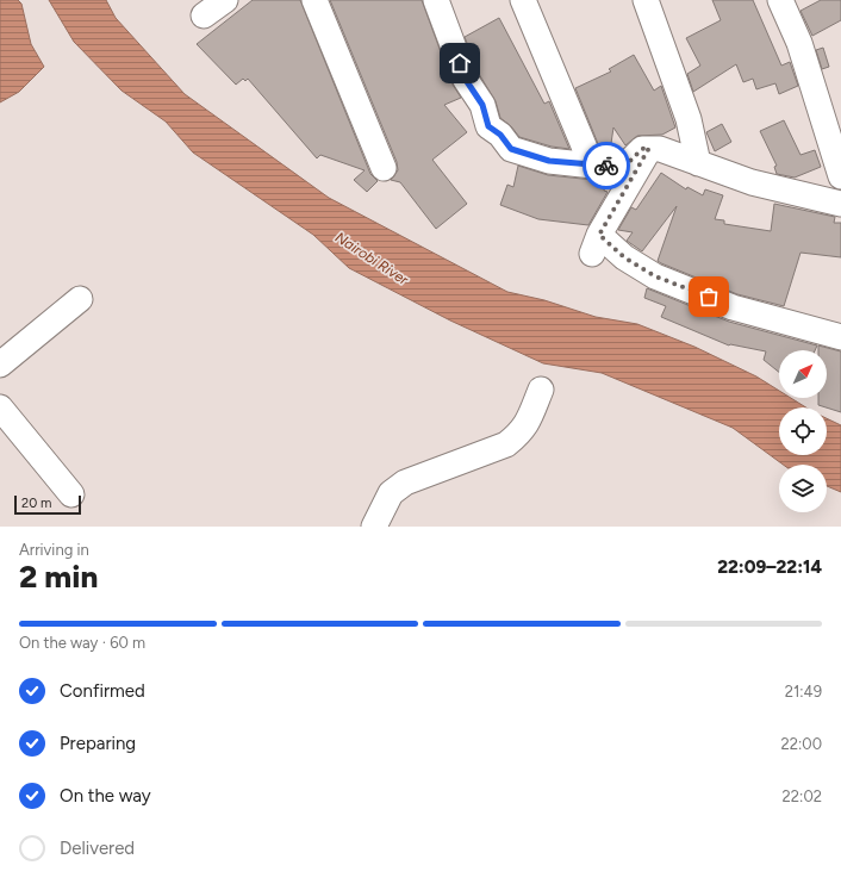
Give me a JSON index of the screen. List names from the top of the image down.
{
  "water": ["Nairobi River"],
  "scale_bar": "20 m",
  "north": "top right",
  "page": {
    "scale": "20 m",
    "heading": ["2 min", "Arriving in", "22:09–22:14"],
    "bar": "On the way · 60 m",
    "list": [
      ["Confirmed", "21:49"],
      ["Preparing", "22:00"],
      ["On the way", "22:02"],
      "Delivered"
    ]
  }
}
